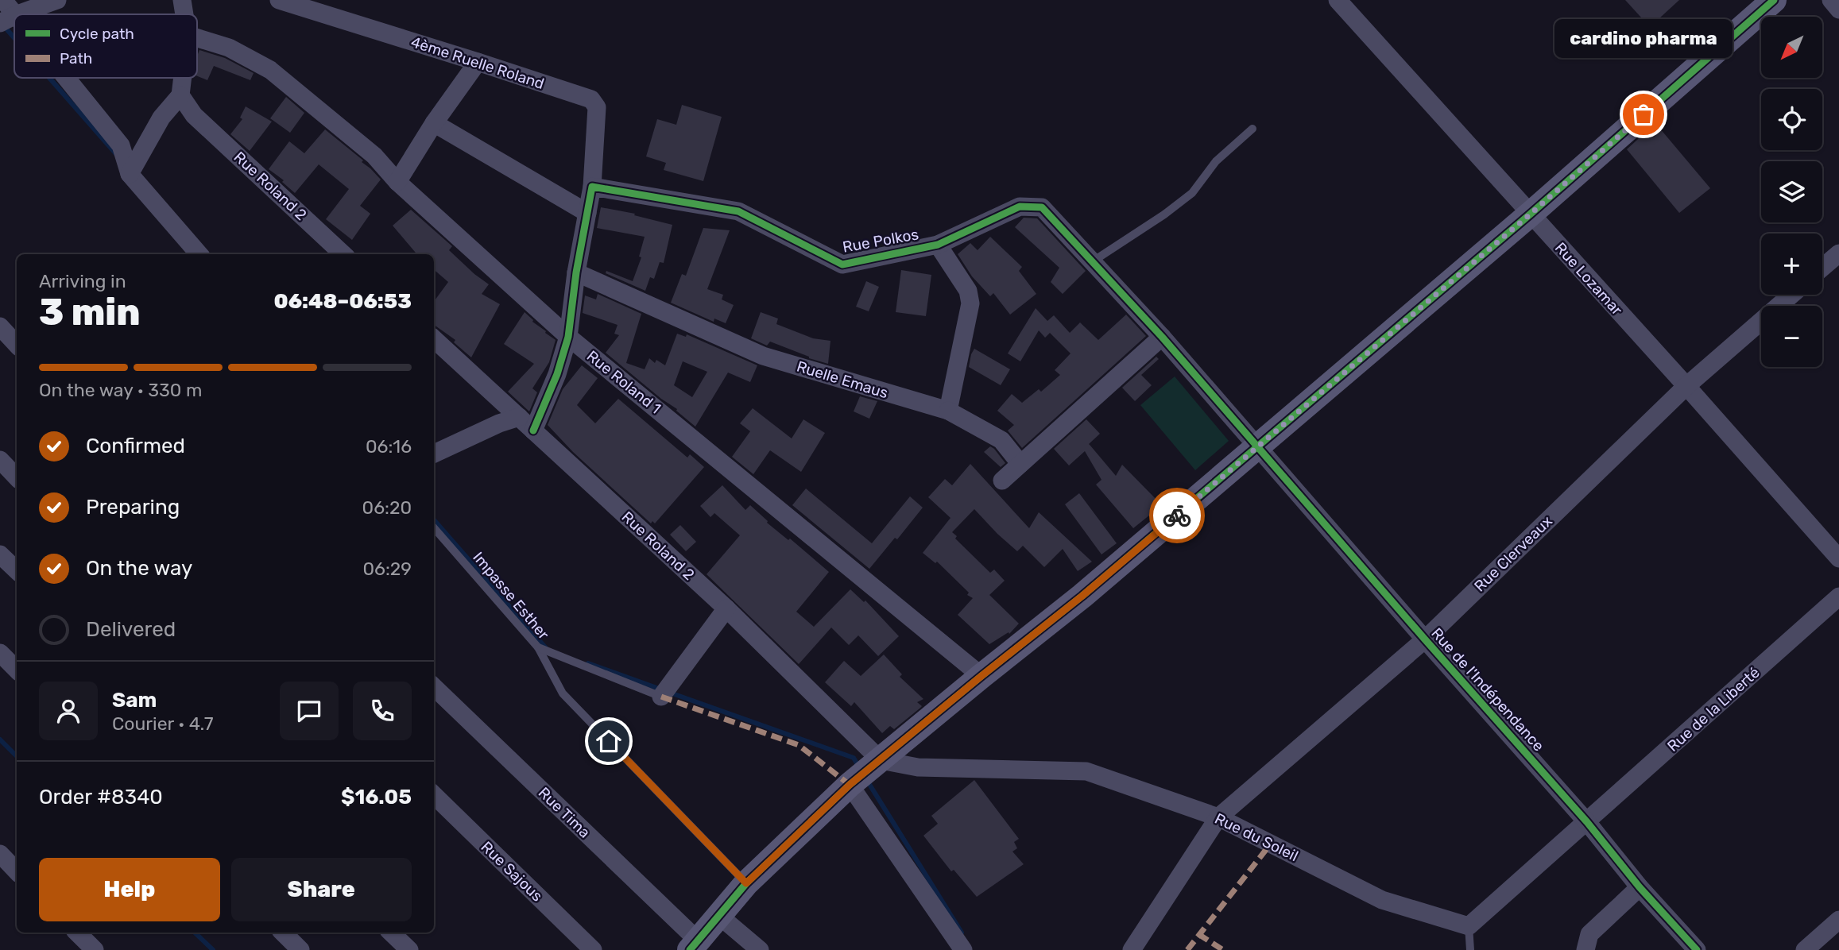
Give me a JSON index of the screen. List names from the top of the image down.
{
  "streets": {
    "street": [
      "4ème Ruelle Roland",
      "Rue Roland 2",
      "Rue Polkos",
      "Rue Lozamar",
      "Ruelle Emaus",
      "Rue Roland 1",
      "Rue Clerveaux",
      "Rue de l'Indépendance",
      "Rue de la Liberté",
      "Rue Tima",
      "Rue du Soleil",
      "Rue Sajous"
    ],
    "lane": ["Impasse Esther"]
  },
  "crossings": [
    ["4ème Ruelle Roland", "Rue Polkos"],
    ["Rue Roland 2", "Rue du Soleil"],
    ["Rue Polkos", "Rue de l'Indépendance"],
    ["Rue Lozamar", "Rue Clerveaux"],
    ["Rue Clerveaux", "Rue de l'Indépendance"],
    ["Rue Clerveaux", "Rue du Soleil"],
    ["Rue de l'Indépendance", "Rue de la Liberté"]
  ],
  "places": ["cardino pharma"],
  "legend": ["Cycle path", "Path"],
  "north": "bottom left",
  "page": {
    "map_buttons": ["+", "−"],
    "bubble": "cardino pharma",
    "heading": ["3 min", "Arriving in", "06:48–06:53"],
    "panel": [
      "Sam",
      "Courier · 4.7",
      "Order #8340",
      "$16.05"
    ],
    "bar": "On the way · 330 m",
    "list": [
      ["Confirmed", "06:16"],
      ["Preparing", "06:20"],
      ["On the way", "06:29"],
      "Delivered"
    ],
    "buttons": ["Help", "Share"]
  }
}
